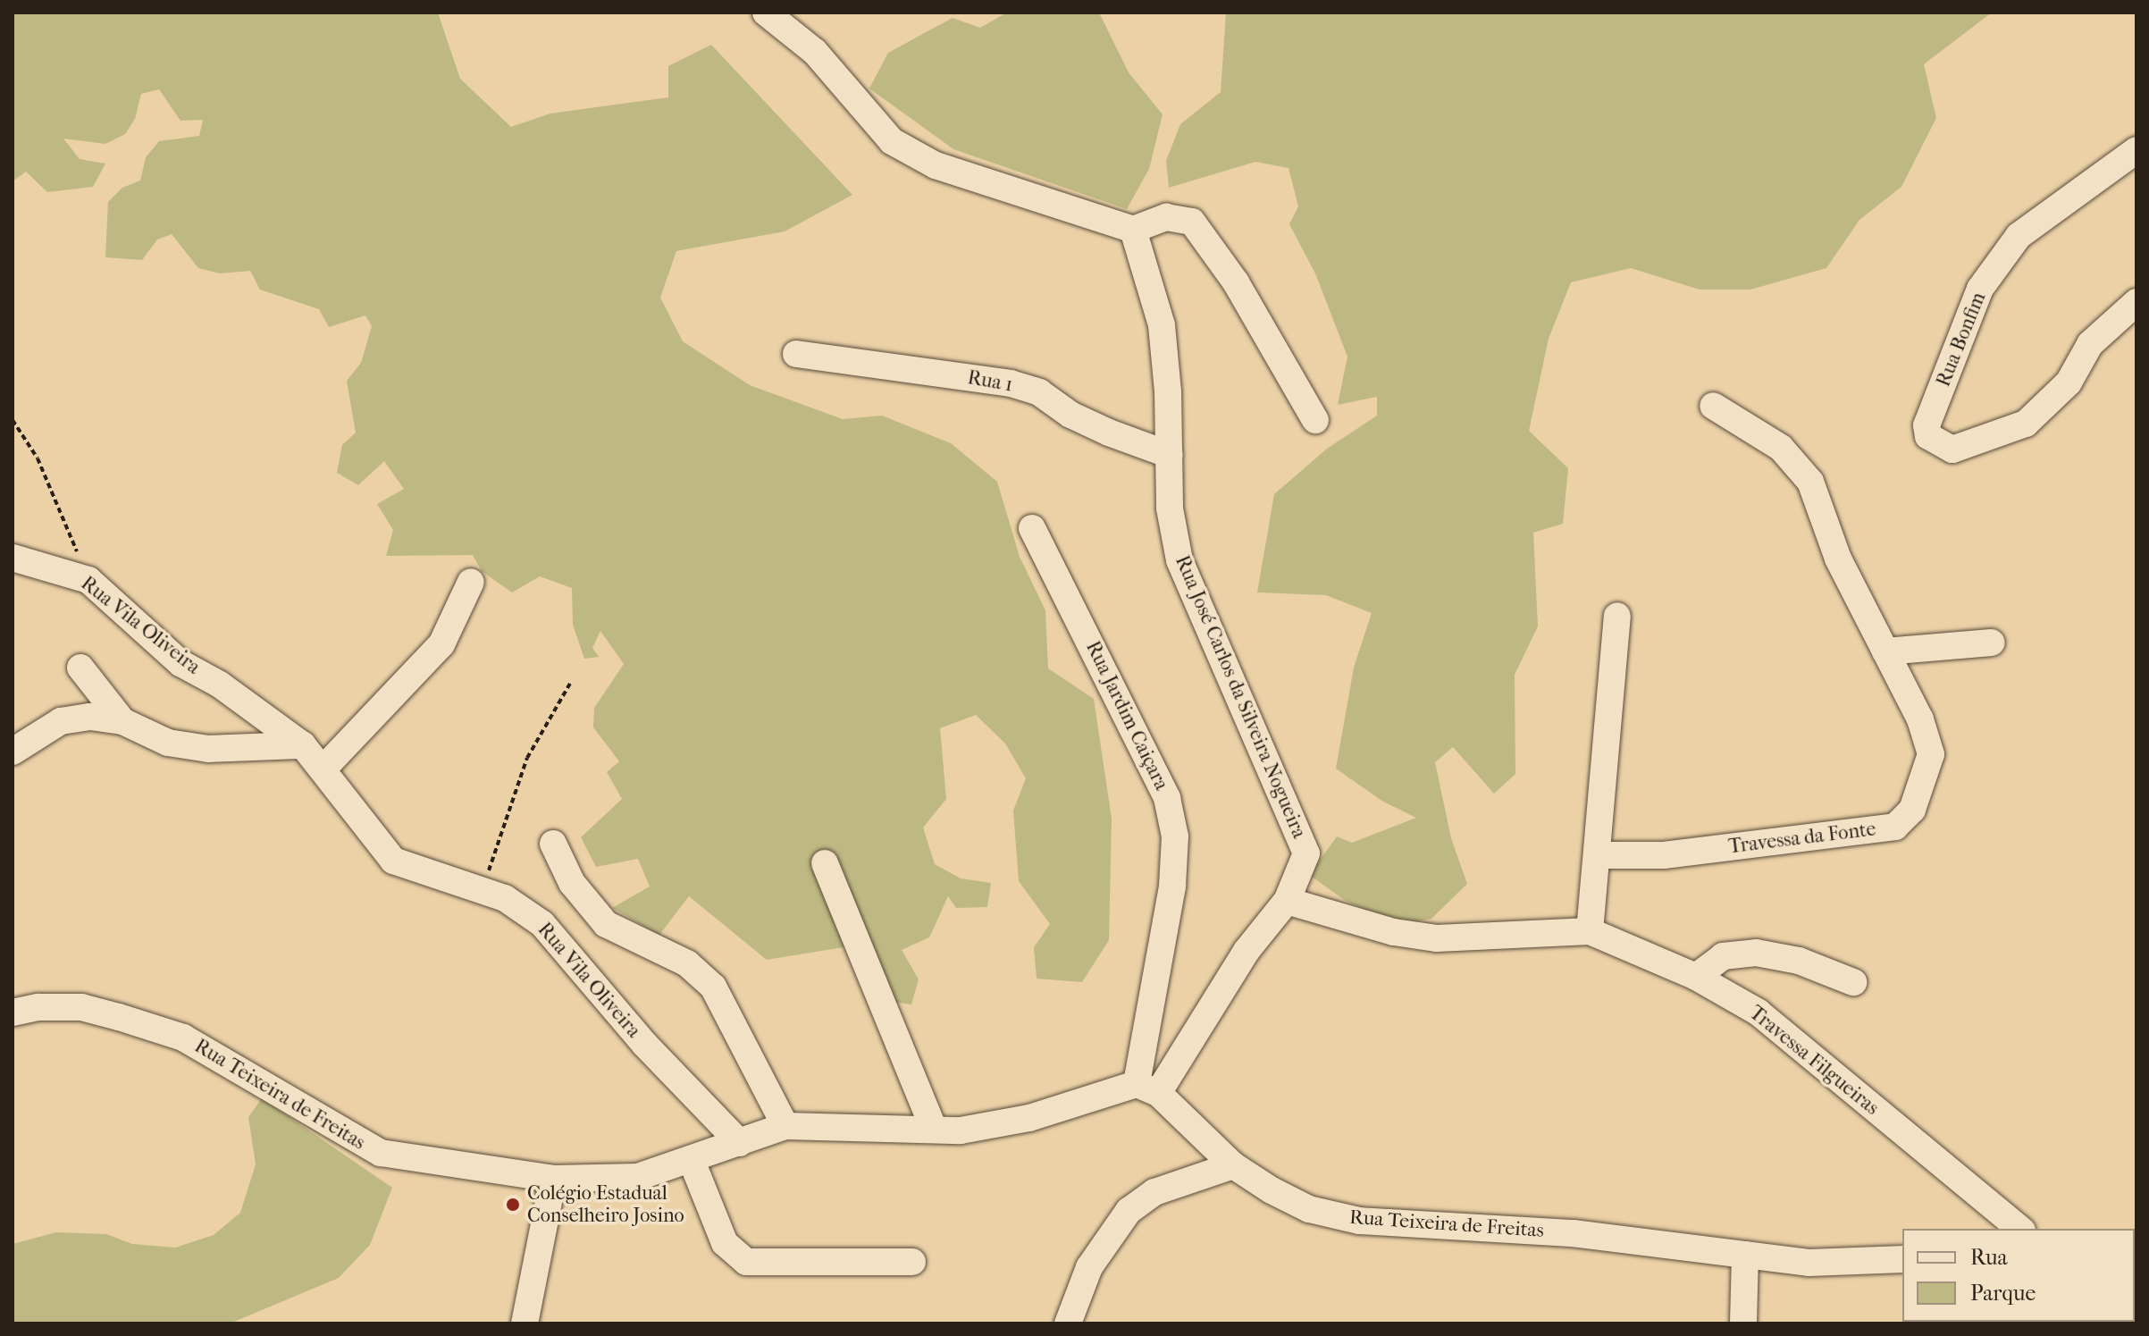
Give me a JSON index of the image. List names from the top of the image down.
{
  "streets": {
    "street": [
      "Rua Bonfim",
      "Rua 1",
      "Rua Vila Oliveira",
      "Rua José Carlos da Silveira Nogueira",
      "Rua Jardim Caiçara",
      "Travessa da Fonte",
      "Travessa Filgueiras",
      "Rua Teixeira de Freitas"
    ]
  },
  "crossings": [
    ["Rua 1", "Rua José Carlos da Silveira Nogueira"],
    ["Rua Vila Oliveira", "Rua Teixeira de Freitas"],
    ["Rua José Carlos da Silveira Nogueira", "Rua Jardim Caiçara"],
    ["Rua José Carlos da Silveira Nogueira", "Travessa Filgueiras"],
    ["Rua José Carlos da Silveira Nogueira", "Rua Teixeira de Freitas"],
    ["Rua Jardim Caiçara", "Rua Teixeira de Freitas"]
  ],
  "places": ["Colégio Estadual Conselheiro Josino"],
  "legend": ["Rua", "Parque"]
}
